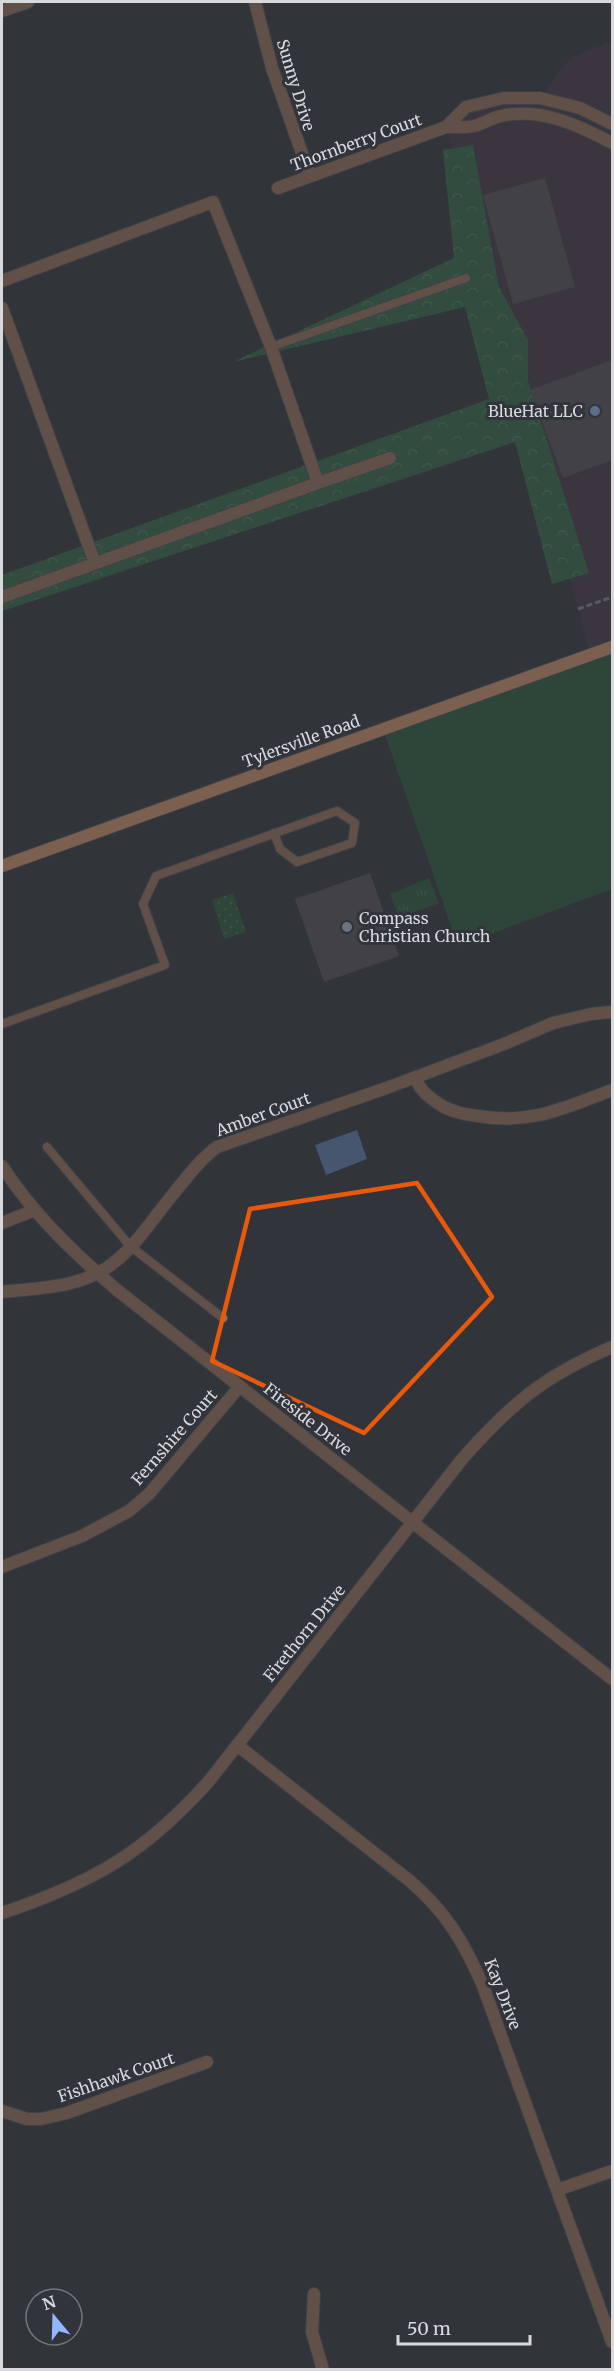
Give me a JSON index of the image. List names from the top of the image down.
{
  "streets": {
    "main road": ["Tylersville Road"],
    "street": [
      "Sunny Drive",
      "Thornberry Court",
      "Amber Court",
      "Fireside Drive",
      "Fernshire Court",
      "Firethorn Drive",
      "Kay Drive",
      "Fishhawk Court"
    ]
  },
  "crossings": [
    ["Sunny Drive", "Thornberry Court"],
    ["Amber Court", "Fireside Drive"],
    ["Fireside Drive", "Fernshire Court"],
    ["Fireside Drive", "Firethorn Drive"],
    ["Firethorn Drive", "Kay Drive"]
  ],
  "places": ["BlueHat LLC", "Compass Christian Church"],
  "scale_bar": "50 m",
  "north": "top"
}
